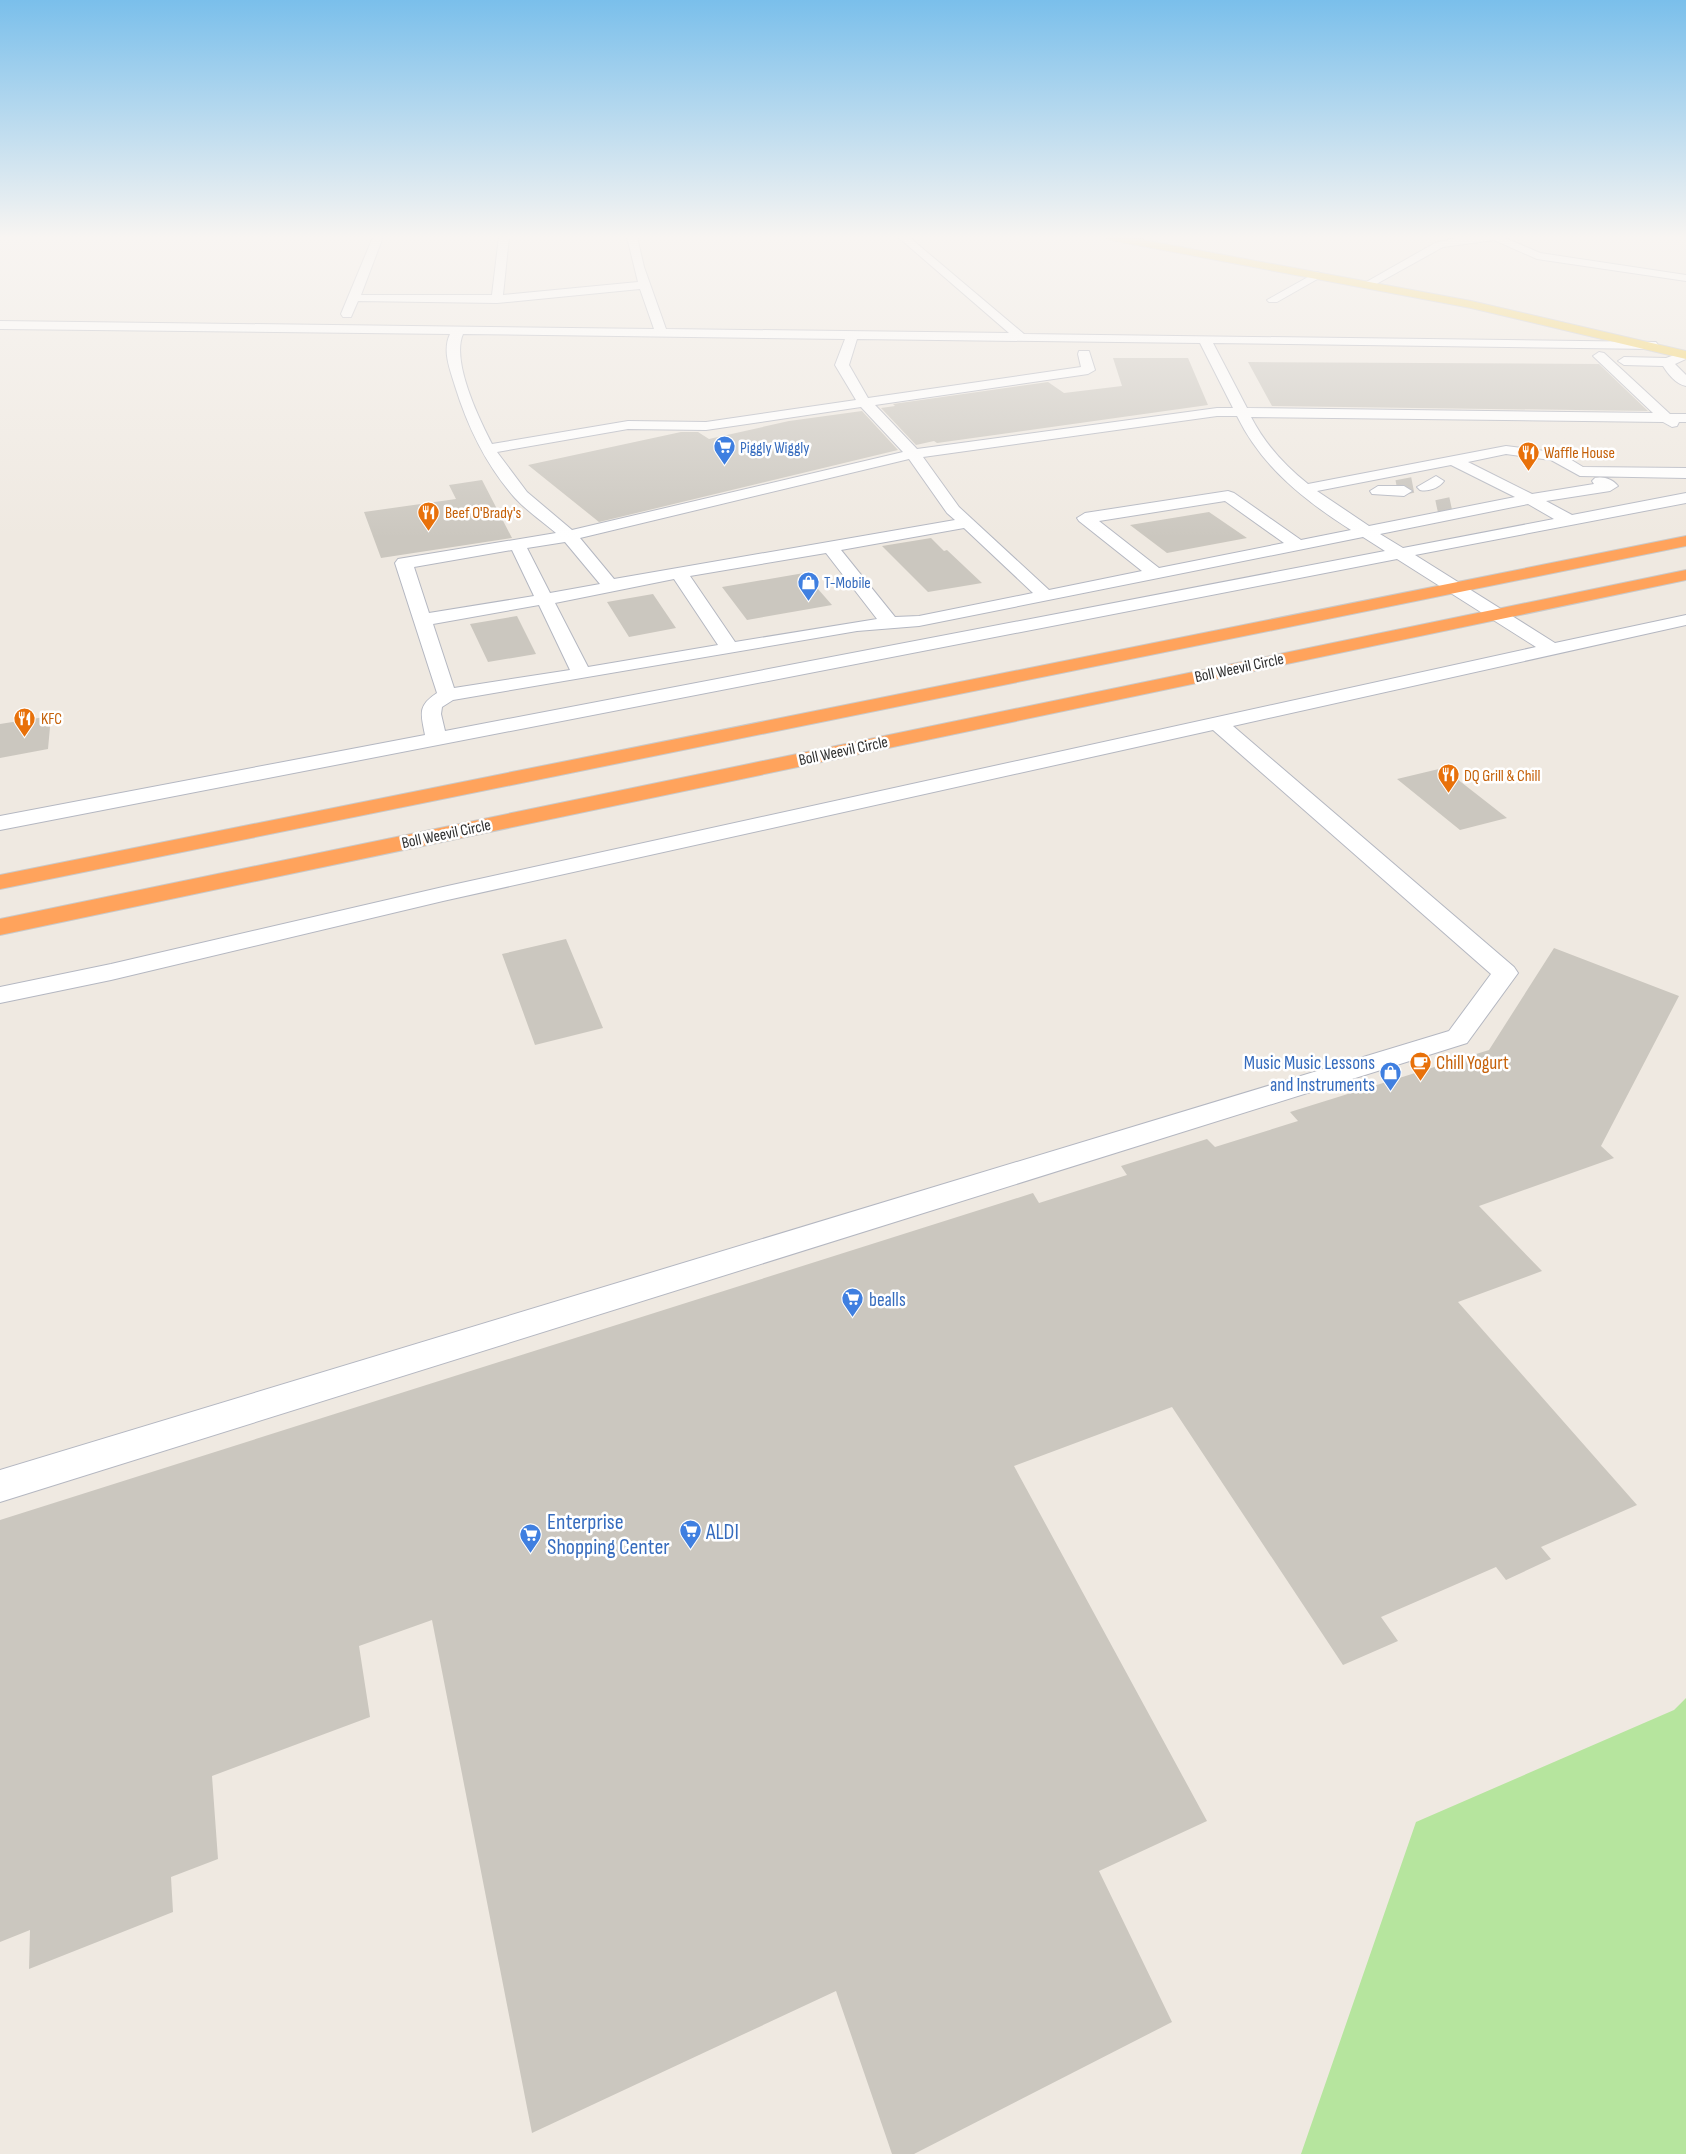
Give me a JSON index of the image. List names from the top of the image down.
{
  "streets": {
    "highway": ["Boll Weevil Circle"]
  },
  "places": {
    "supermarket": [
      "Piggly Wiggly",
      "bealls",
      "ALDI",
      "Enterprise Shopping Center"
    ],
    "restaurant": [
      "Waffle House",
      "Beef O'Brady's",
      "KFC",
      "DQ Grill & Chill"
    ],
    "shop": ["T-Mobile", "Music Music Lessons and Instruments"],
    "cafe": ["Chill Yogurt"]
  }
}
